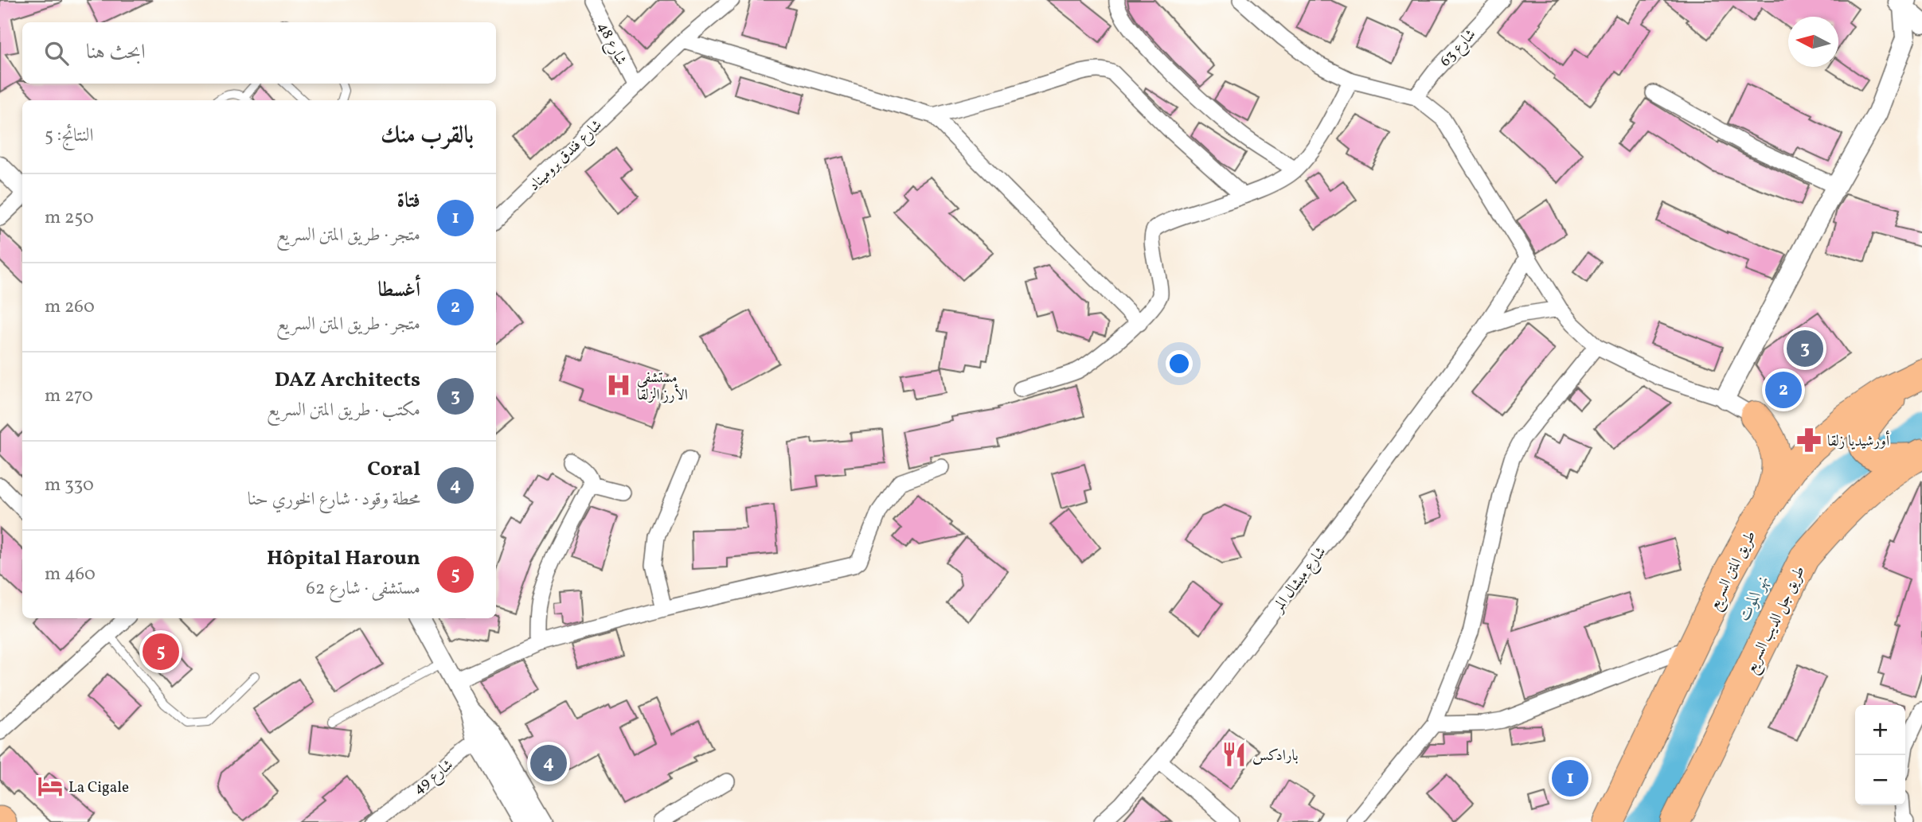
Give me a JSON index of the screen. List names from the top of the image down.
{
  "streets": {
    "highway": ["طريق المتن السريع", "طريق جل الديب السريع"],
    "street": [
      "شارع 48",
      "شارع 63",
      "شارع فندق بروميناد",
      "شارع ميشال المر",
      "شارع 49"
    ]
  },
  "crossings": [
    ["شارع 48", "شارع فندق بروميناد"]
  ],
  "water": ["نهر الموت"],
  "places": {
    "hospital": ["مستشفى الأرز الزلقا"],
    "pharmacy": ["أورشيديا زلقا"],
    "restaurant": ["بارادكس"],
    "hotel": ["La Cigale"]
  },
  "north": "left",
  "page": {
    "search": "ابحث هنا",
    "heading": ["بالقرب منك", "النتائج: 5"],
    "list": [
      {
        "mark": "1",
        "name": "فتاة",
        "note": "متجر · طريق المتن السريع",
        "value": "250 m"
      },
      {
        "mark": "2",
        "name": "أغسطا",
        "note": "متجر · طريق المتن السريع",
        "value": "260 m"
      },
      {
        "mark": "3",
        "name": "DAZ Architects",
        "note": "مكتب · طريق المتن السريع",
        "value": "270 m"
      },
      {
        "mark": "4",
        "name": "Coral",
        "note": "محطة وقود · شارع الخوري حنا",
        "value": "330 m"
      },
      {
        "mark": "5",
        "name": "Hôpital Haroun",
        "note": "مستشفى · شارع 62",
        "value": "460 m"
      }
    ],
    "pins": [
      "3",
      "2",
      "5",
      "4",
      "1"
    ],
    "map_buttons": ["+", "−"]
  }
}
